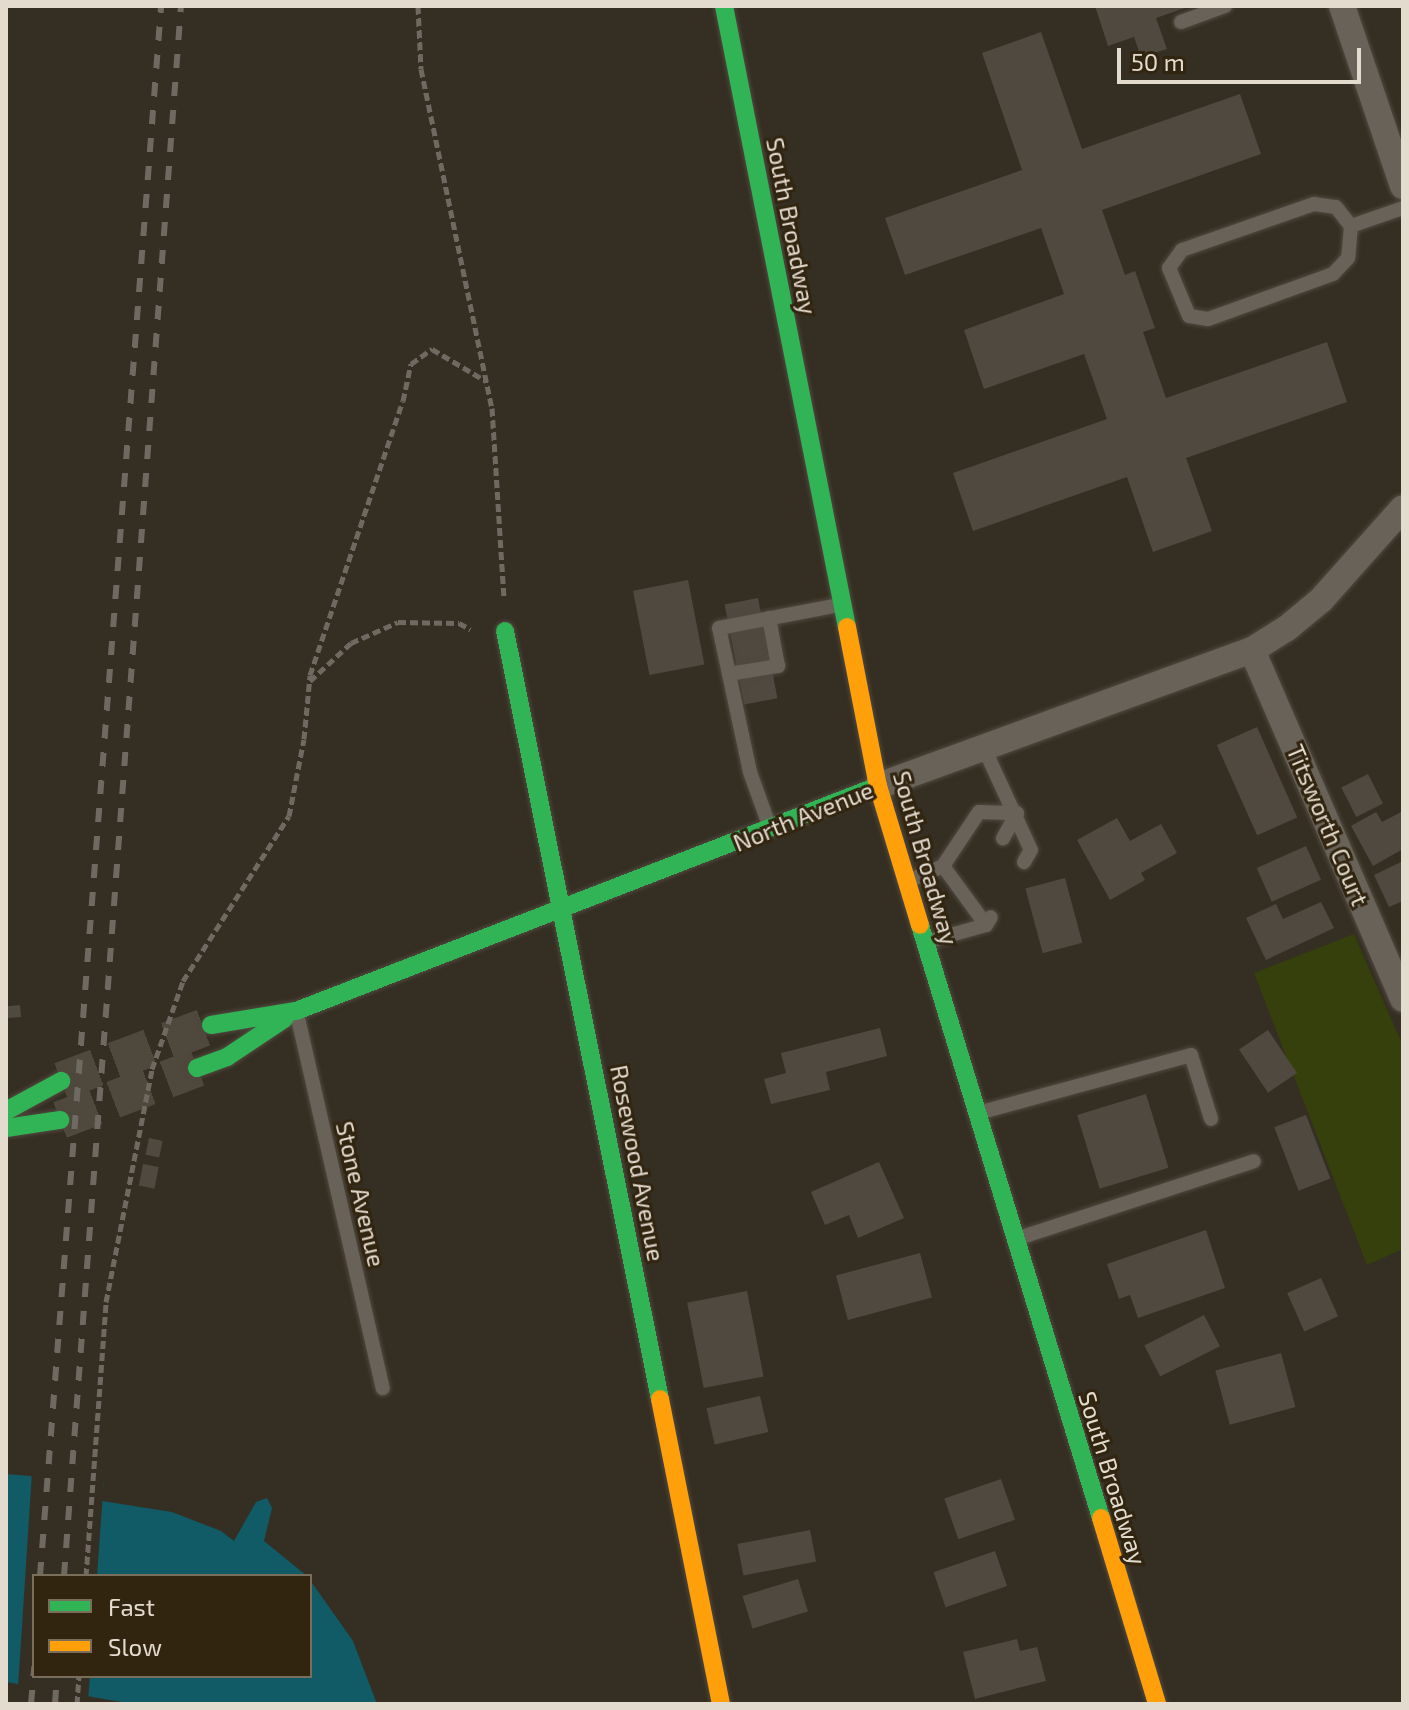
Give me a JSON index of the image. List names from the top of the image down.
{
  "streets": {
    "street": [
      "South Broadway",
      "North Avenue",
      "Titsworth Court",
      "Rosewood Avenue"
    ],
    "lane": ["Stone Avenue"]
  },
  "crossings": [
    ["South Broadway", "North Avenue"],
    ["North Avenue", "Titsworth Court"],
    ["North Avenue", "Rosewood Avenue"],
    ["North Avenue", "Stone Avenue"]
  ],
  "legend": ["Fast", "Slow"],
  "scale_bar": "50 m"
}
